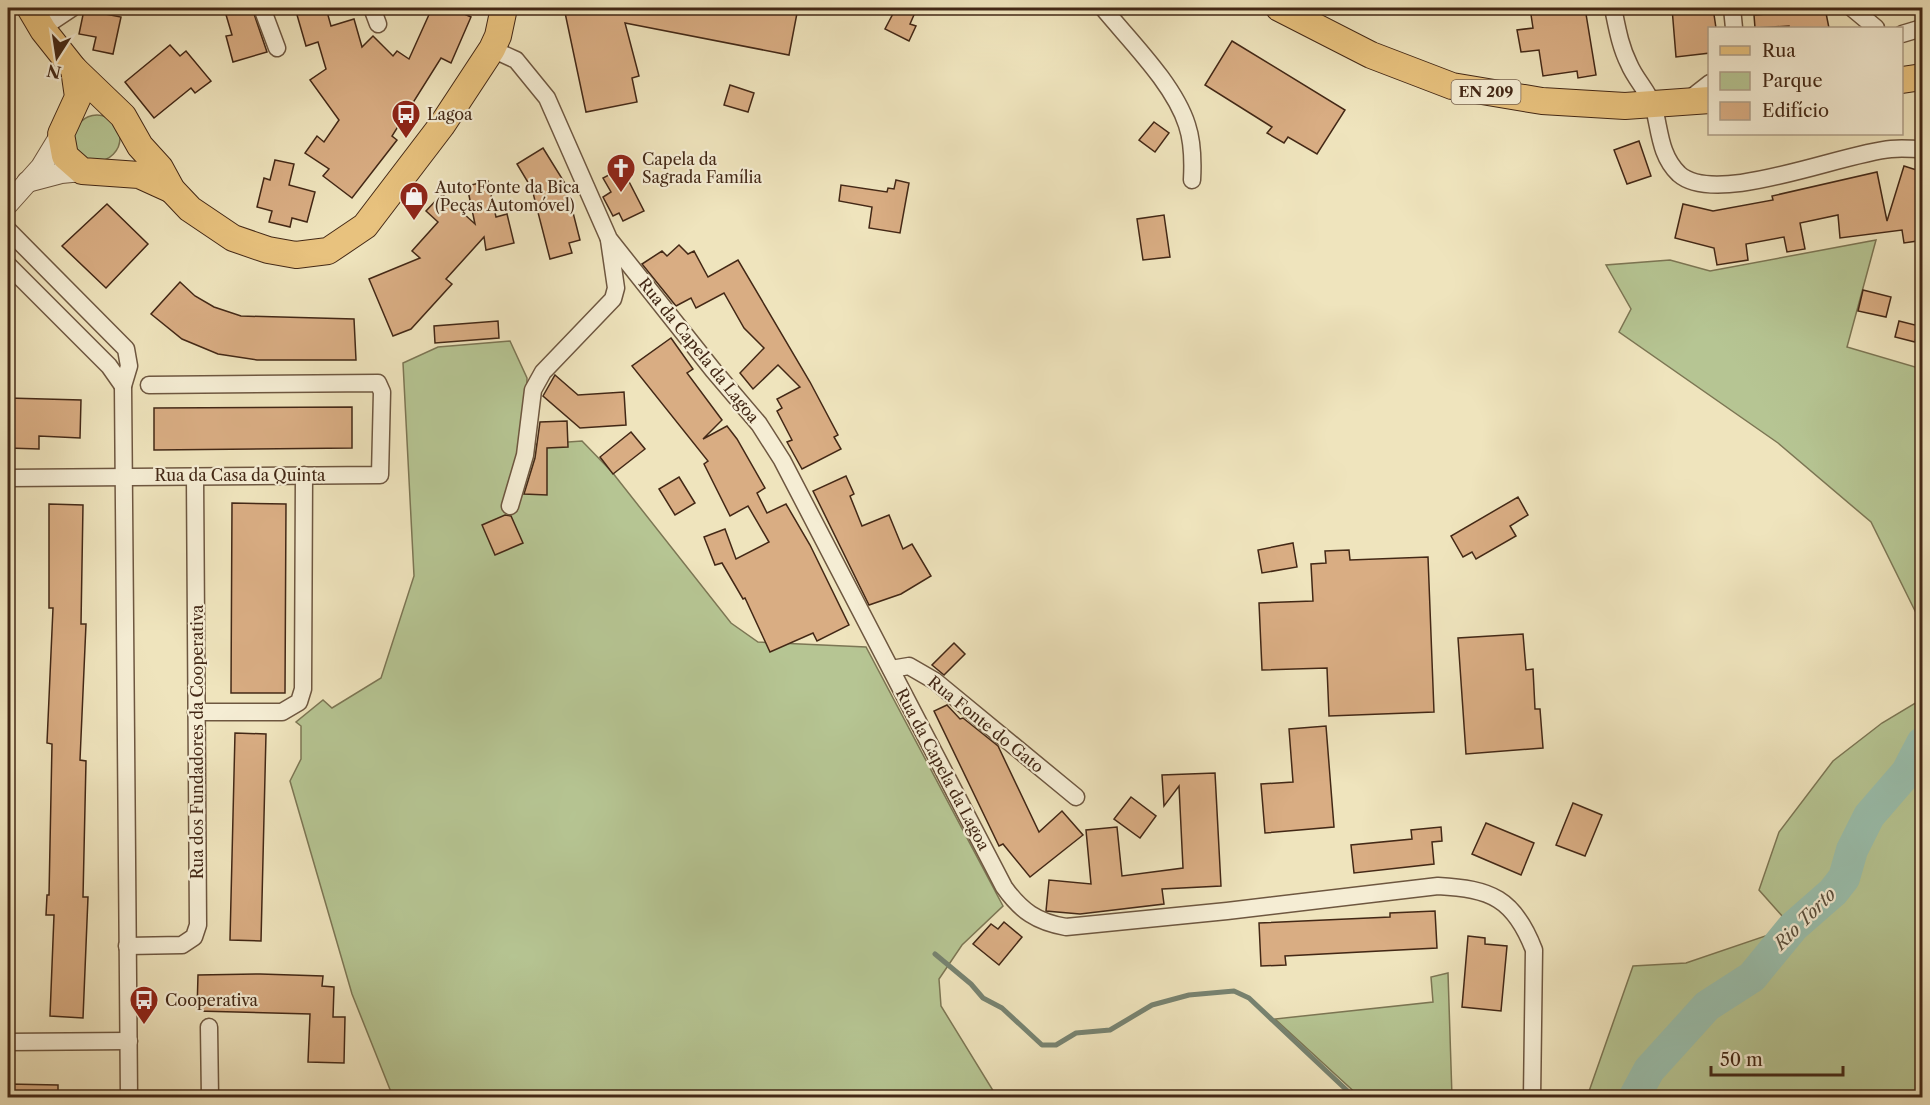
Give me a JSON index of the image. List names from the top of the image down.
{
  "streets": {
    "main road": ["EN 209"],
    "street": [
      "Rua da Capela da Lagoa",
      "Rua da Casa da Quinta",
      "Rua Fonte do Gato",
      "Rua dos Fundadores da Cooperativa"
    ]
  },
  "crossings": [
    ["Rua da Capela da Lagoa", "Rua Fonte do Gato"],
    ["Rua da Casa da Quinta", "Rua dos Fundadores da Cooperativa"]
  ],
  "water": ["Rio Torto"],
  "places": {
    "bus stop": ["Lagoa", "Cooperativa"],
    "church": ["Capela da Sagrada Família"],
    "shop": ["Auto Fonte da Bica (Peças Automóvel)"]
  },
  "legend": ["Rua", "Parque", "Edifício"],
  "scale_bar": "50 m",
  "north": "bottom"
}
